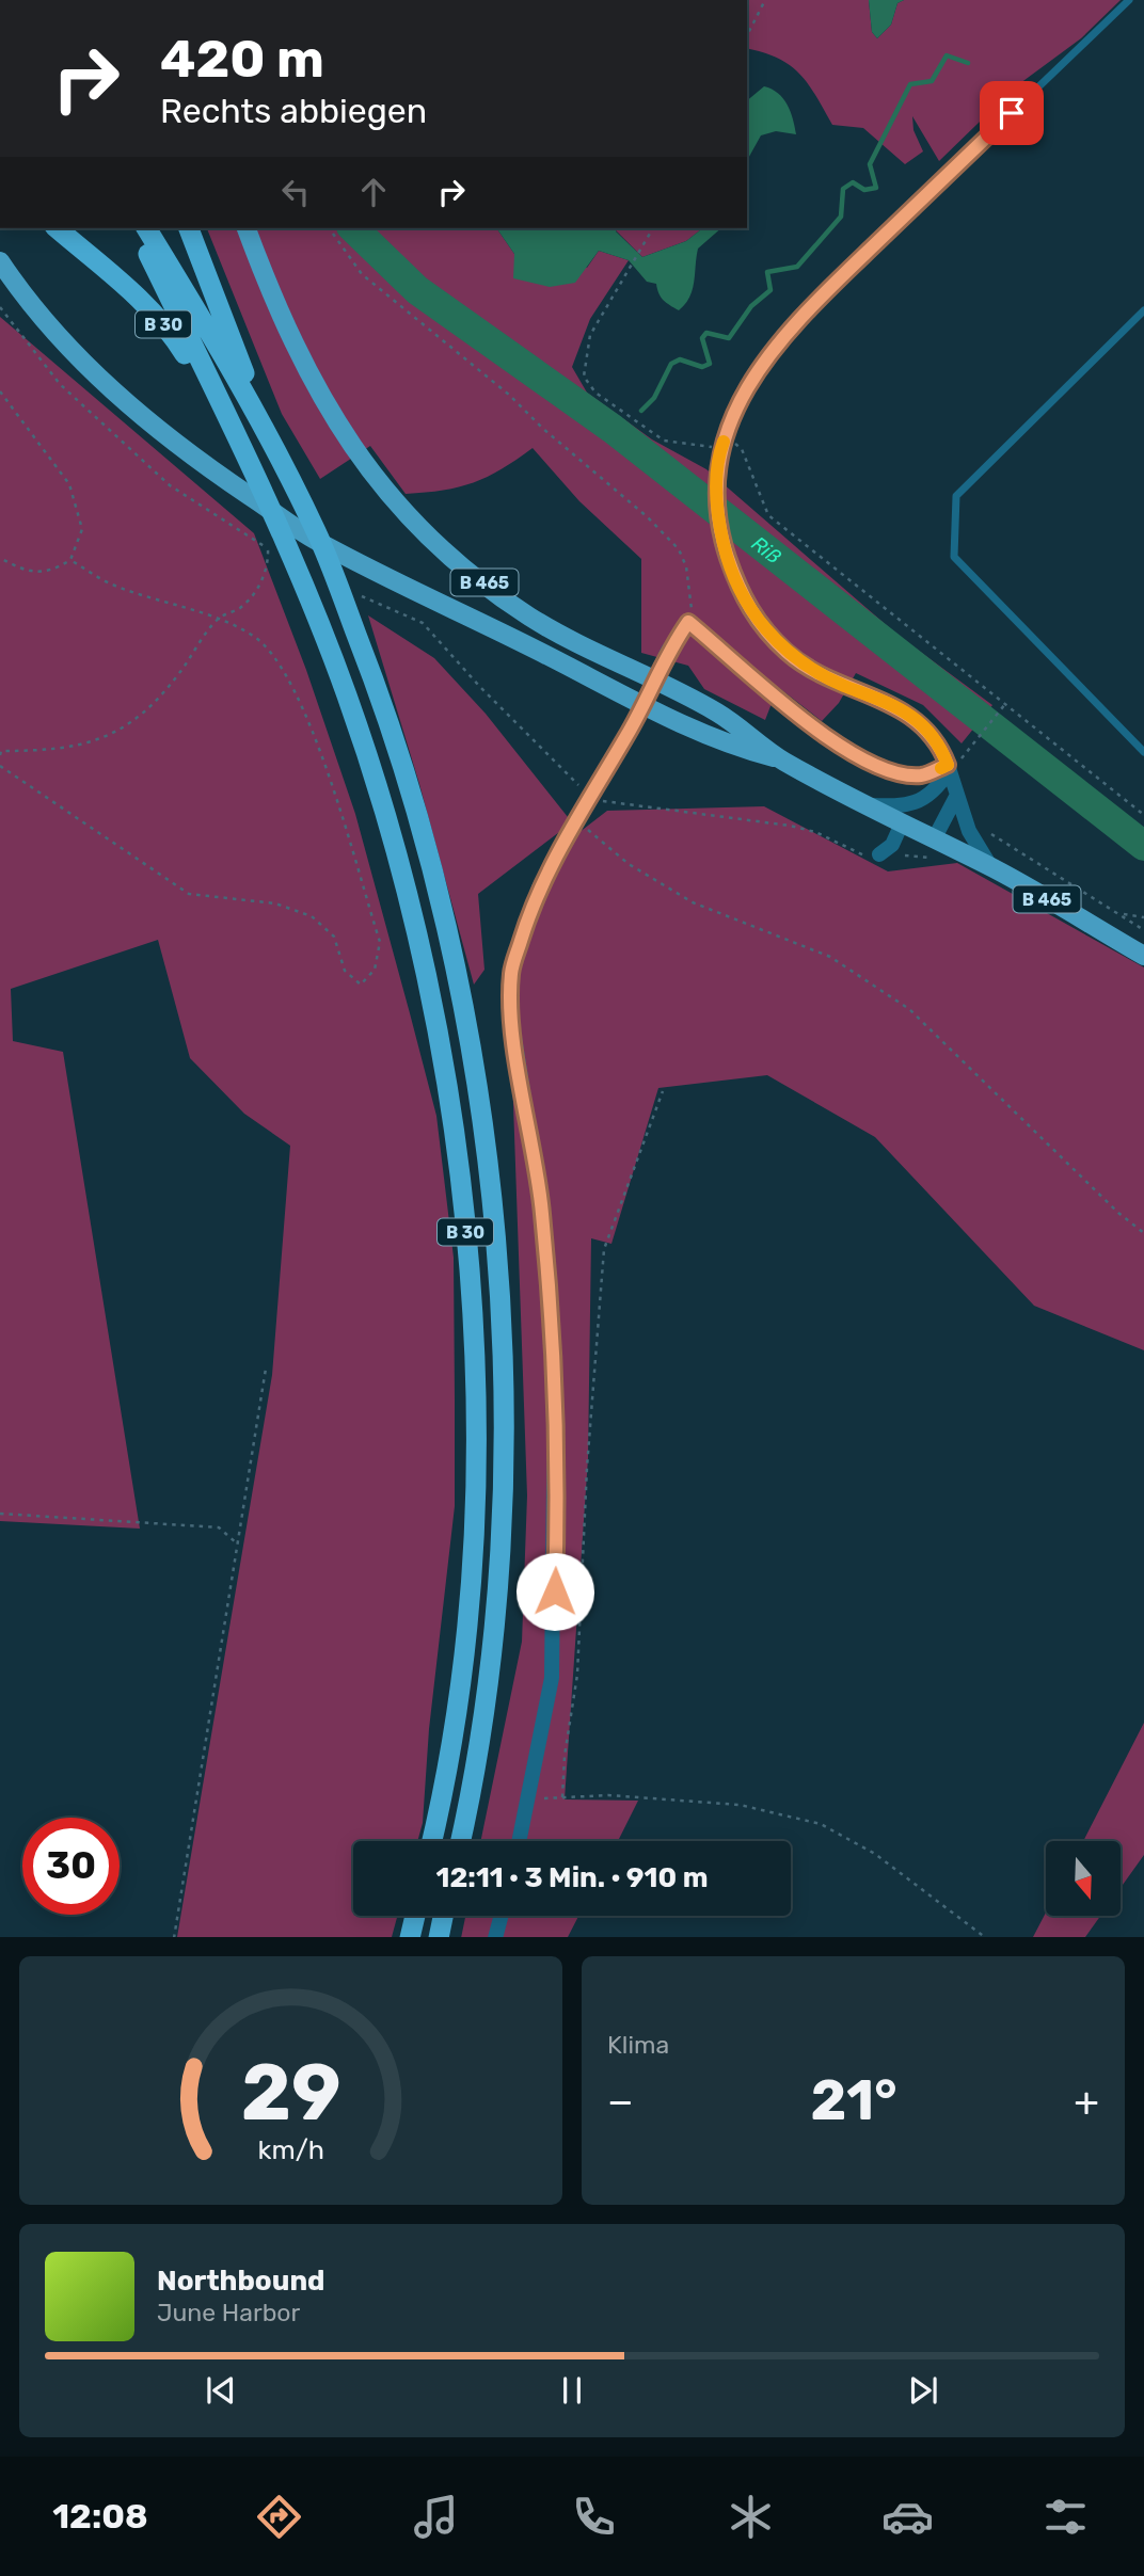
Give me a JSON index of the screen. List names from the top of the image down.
{
  "streets": {
    "highway": ["B 30"],
    "main road": ["B 465"]
  },
  "water": ["Riß"],
  "north": "bottom",
  "page": {
    "turn": ["420 m", "Rechts abbiegen"],
    "limit": "30",
    "trip": "12:11 · 3 Min. · 910 m",
    "tile": "Klima",
    "heat": ["−", "21°", "+"],
    "song": ["Northbound", "June Harbor"],
    "tabs": "12:08",
    "gauge": ["29", "km/h"]
  }
}
